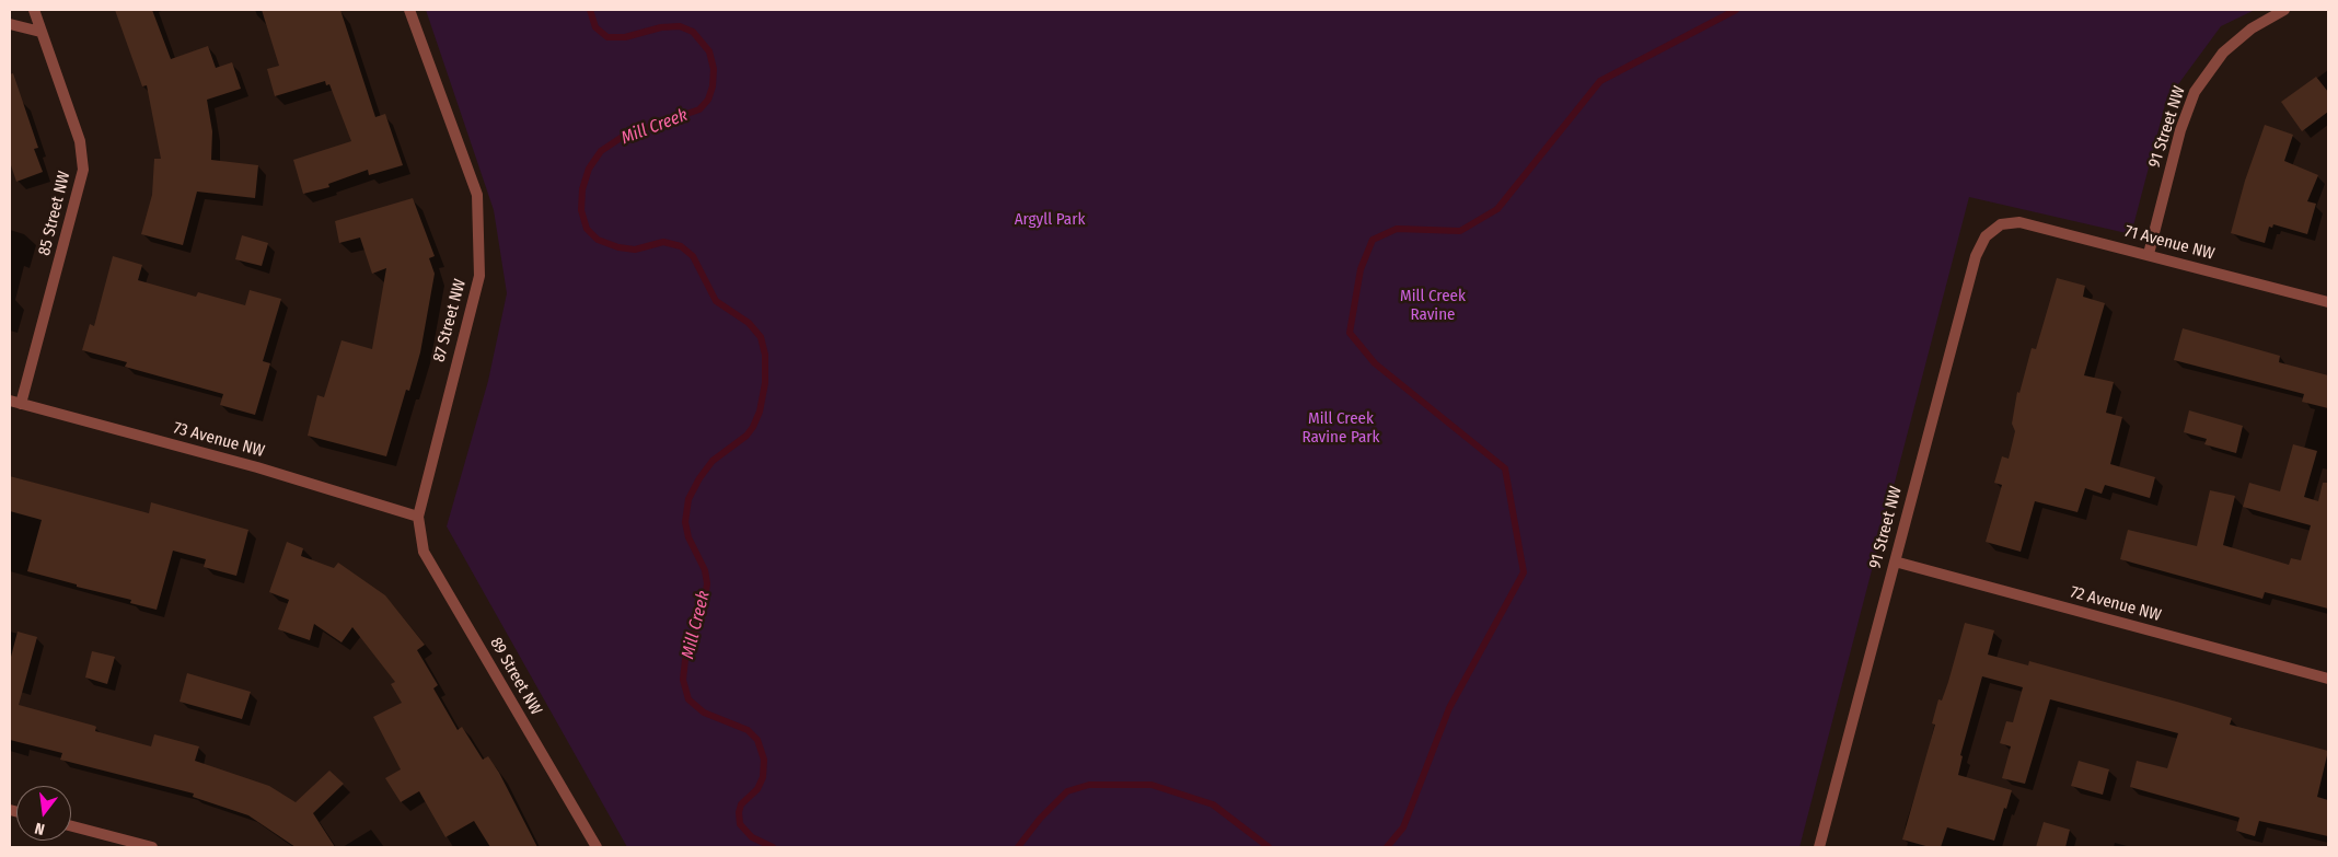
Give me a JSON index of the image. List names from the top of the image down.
{
  "streets": {
    "street": [
      "91 Street NW",
      "85 Street NW",
      "71 Avenue NW",
      "87 Street NW",
      "73 Avenue NW",
      "72 Avenue NW",
      "89 Street NW"
    ]
  },
  "crossings": [
    ["91 Street NW", "71 Avenue NW"],
    ["91 Street NW", "72 Avenue NW"],
    ["85 Street NW", "73 Avenue NW"],
    ["87 Street NW", "73 Avenue NW"],
    ["87 Street NW", "89 Street NW"],
    ["73 Avenue NW", "89 Street NW"]
  ],
  "water": ["Mill Creek"],
  "parks": ["Argyll Park", "Mill Creek Ravine", "Mill Creek Ravine Park"],
  "north": "bottom"
}
